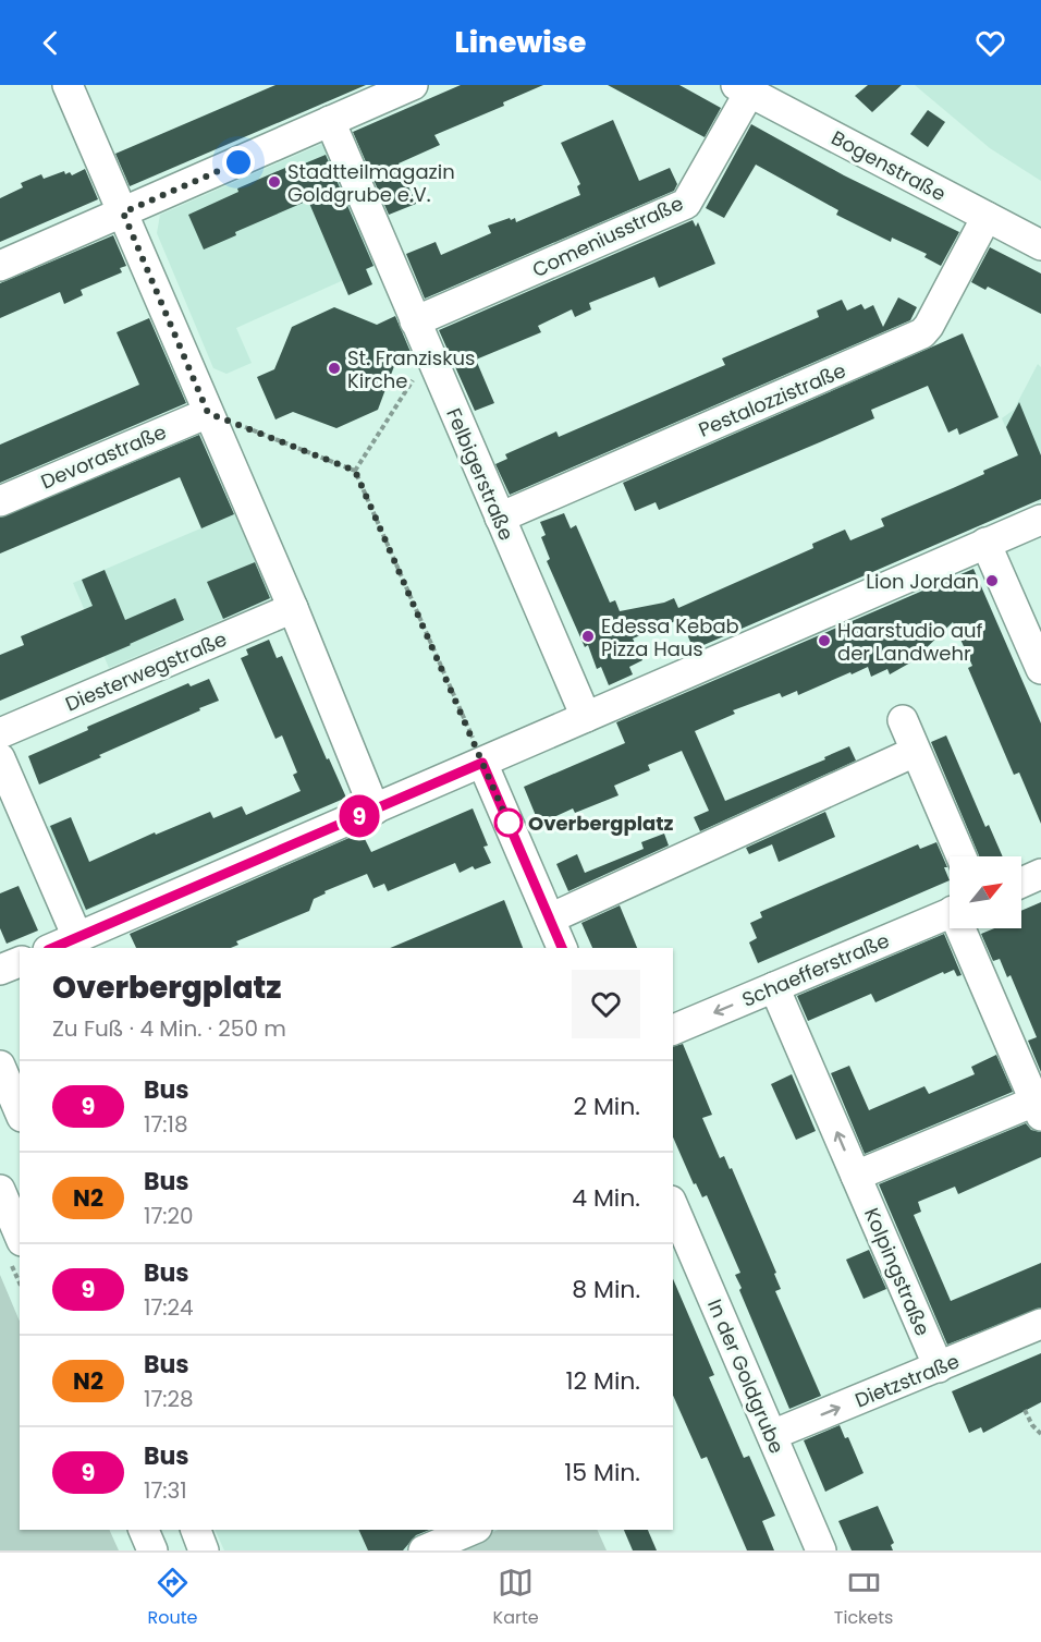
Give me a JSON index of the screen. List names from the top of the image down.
{
  "streets": {
    "street": [
      "Bogenstraße",
      "Comeniusstraße",
      "Pestalozzistraße",
      "Devorastraße",
      "Felbigerstraße",
      "Diesterwegstraße",
      "Schaefferstraße",
      "Kolpingstraße",
      "In der Goldgrube",
      "Dietzstraße"
    ]
  },
  "crossings": [
    ["Bogenstraße", "Comeniusstraße"],
    ["Bogenstraße", "Pestalozzistraße"],
    ["Comeniusstraße", "Felbigerstraße"],
    ["Pestalozzistraße", "Felbigerstraße"],
    ["Schaefferstraße", "Kolpingstraße"],
    ["Kolpingstraße", "Dietzstraße"],
    ["In der Goldgrube", "Dietzstraße"]
  ],
  "one_way": ["Dietzstraße"],
  "places": [
    "Stadtteilmagazin Goldgrube e.V.",
    "St. Franziskus Kirche",
    "Lion Jordan",
    "Edessa Kebab Pizza Haus",
    "Haarstudio auf der Landwehr",
    "Overbergplatz"
  ],
  "lines": ["bus line 9"],
  "north": "top right",
  "page": {
    "header": "Linewise",
    "on_map": "9",
    "heading": ["Overbergplatz", "Zu Fuß · 4 Min. · 250 m"],
    "list": [
      {
        "mark": "9",
        "name": "Bus",
        "note": "17:18",
        "value": "2 Min."
      },
      {
        "mark": "N2",
        "name": "Bus",
        "note": "17:20",
        "value": "4 Min."
      },
      {
        "mark": "9",
        "name": "Bus",
        "note": "17:24",
        "value": "8 Min."
      },
      {
        "mark": "N2",
        "name": "Bus",
        "note": "17:28",
        "value": "12 Min."
      },
      {
        "mark": "9",
        "name": "Bus",
        "note": "17:31",
        "value": "15 Min."
      }
    ],
    "tabs": ["Route", "Karte", "Tickets"]
  }
}
